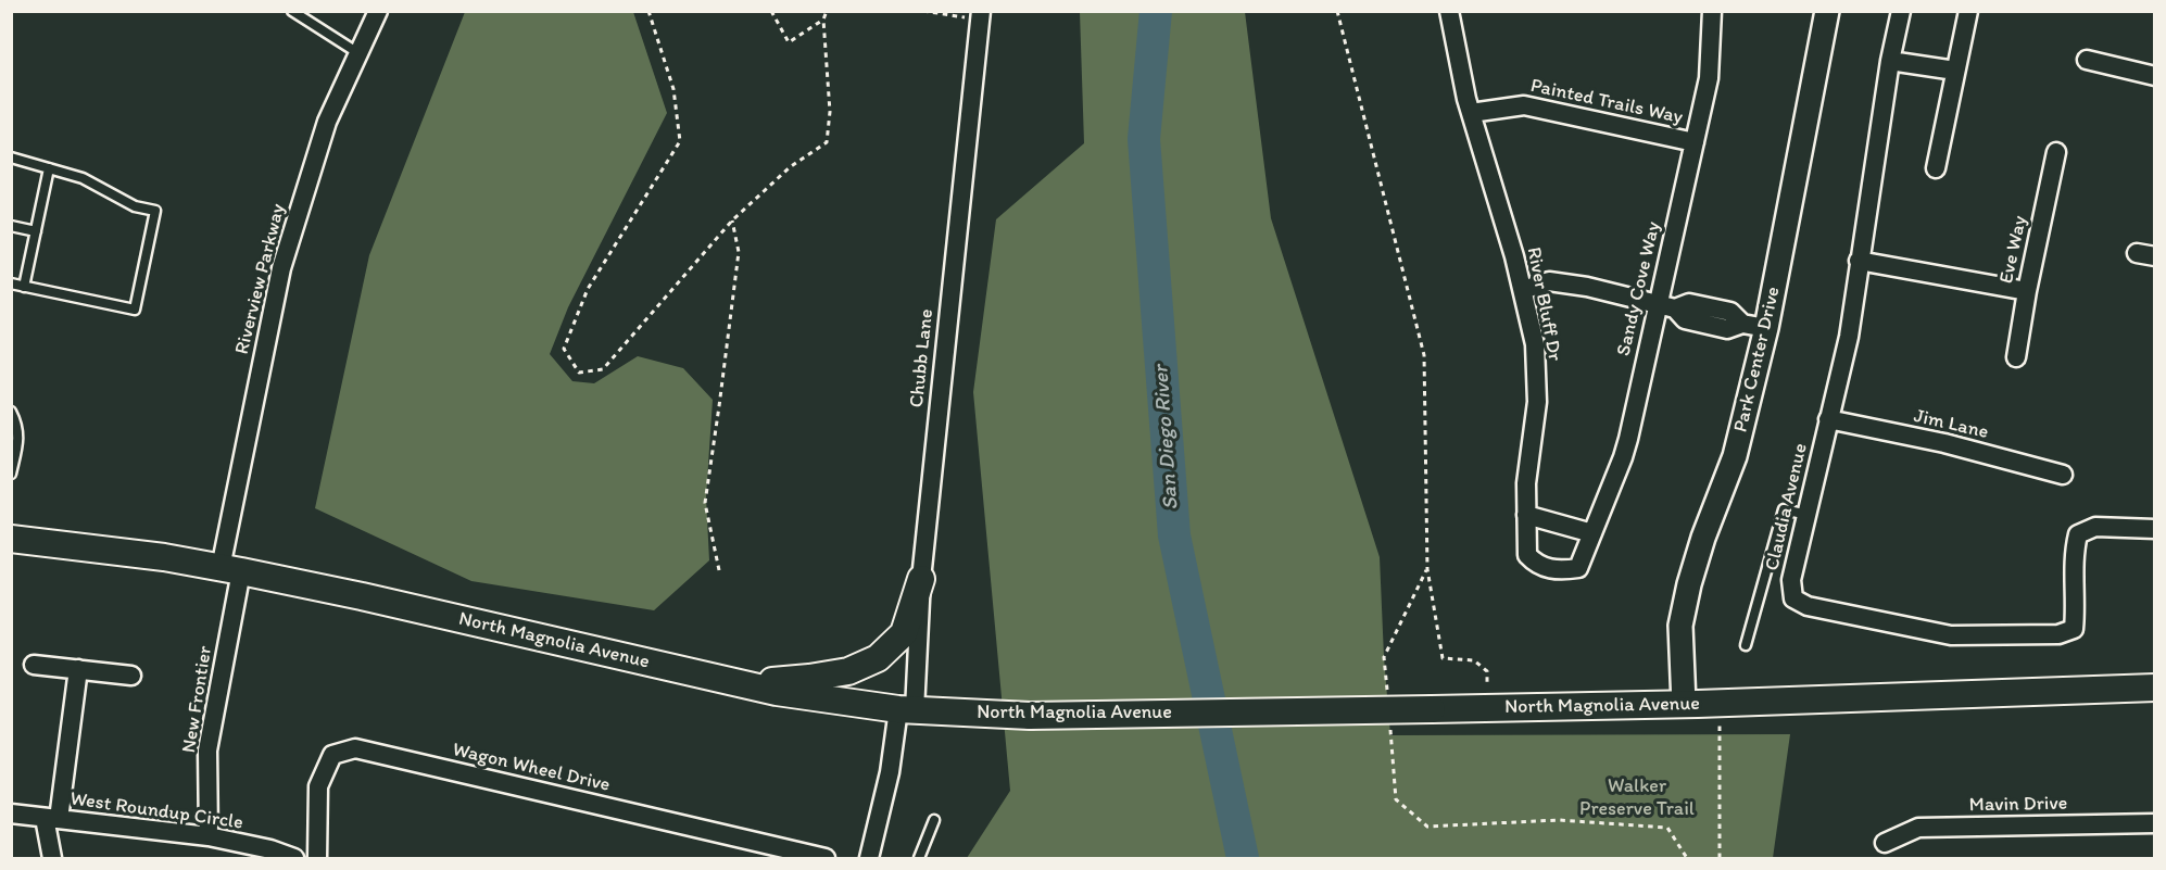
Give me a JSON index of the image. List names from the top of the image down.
{
  "streets": {
    "main road": ["North Magnolia Avenue"],
    "street": [
      "Painted Trails Way",
      "Eve Way",
      "Riverview Parkway",
      "Sandy Cove Way",
      "River Bluff Dr",
      "Chubb Lane",
      "Park Center Drive",
      "Jim Lane",
      "Claudia Avenue",
      "New Frontier",
      "Wagon Wheel Drive",
      "Mavin Drive",
      "West Roundup Circle"
    ]
  },
  "crossings": [
    ["Painted Trails Way", "Sandy Cove Way"],
    ["Painted Trails Way", "River Bluff Dr"],
    ["Riverview Parkway", "North Magnolia Avenue"],
    ["Riverview Parkway", "New Frontier"],
    ["Sandy Cove Way", "River Bluff Dr"],
    ["Chubb Lane", "North Magnolia Avenue"],
    ["Park Center Drive", "North Magnolia Avenue"],
    ["Jim Lane", "Claudia Avenue"],
    ["North Magnolia Avenue", "New Frontier"],
    ["New Frontier", "West Roundup Circle"]
  ],
  "water": ["San Diego River"],
  "parks": ["Walker Preserve Trail"]
}
